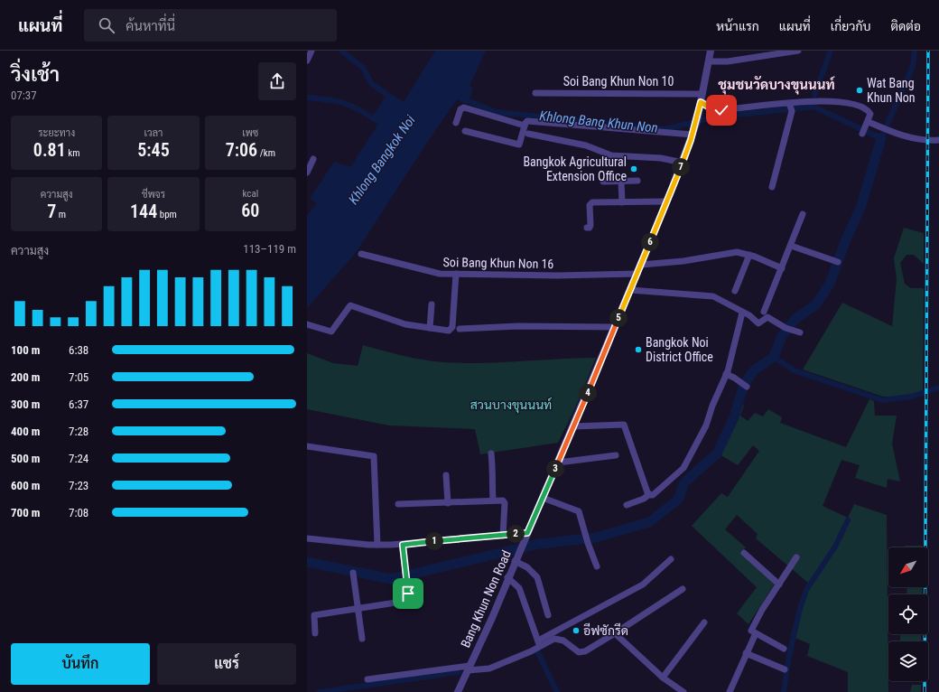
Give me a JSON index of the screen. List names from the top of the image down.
{
  "streets": {
    "street": ["Soi Bang Khun Non 10", "Soi Bang Khun Non 16", "Bang Khun Non Road"]
  },
  "crossings": [
    ["Soi Bang Khun Non 10", "Bang Khun Non Road"],
    ["Soi Bang Khun Non 16", "Bang Khun Non Road"]
  ],
  "districts": ["ชุมชนวัดบางขุนนนท์"],
  "water": ["Khlong Bang Khun Non", "Khlong Bangkok Noi"],
  "parks": ["สวนบางขุนนนท์"],
  "places": [
    "Wat Bang Khun Non",
    "Bangkok Agricultural Extension Office",
    "Bangkok Noi District Office",
    "อีฟซักรีด"
  ],
  "north": "bottom left",
  "page": {
    "header": "แผนที่",
    "search": "ค้นหาที่นี่",
    "nav": [
      "หน้าแรก",
      "แผนที่",
      "เกี่ยวกับ",
      "ติดต่อ"
    ],
    "heading": ["วิ่งเช้า", "07:37"],
    "stats": [
      ["ระยะทาง", "0.81 km"],
      ["เวลา", "5:45"],
      ["เพซ", "7:06 /km"],
      ["ความสูง", "7 m"],
      ["ชีพจร", "144 bpm"],
      ["kcal", "60"]
    ],
    "pins": [
      "7",
      "6",
      "5",
      "4",
      "3",
      "2",
      "1"
    ],
    "chart": ["ความสูง", "113–119 m"],
    "list": [
      {
        "name": "100 m",
        "note": "6:38"
      },
      {
        "name": "200 m",
        "note": "7:05"
      },
      {
        "name": "300 m",
        "note": "6:37"
      },
      {
        "name": "400 m",
        "note": "7:28"
      },
      {
        "name": "500 m",
        "note": "7:24"
      },
      {
        "name": "600 m",
        "note": "7:23"
      },
      {
        "name": "700 m",
        "note": "7:08"
      }
    ],
    "buttons": ["บันทึก", "แชร์"]
  }
}
